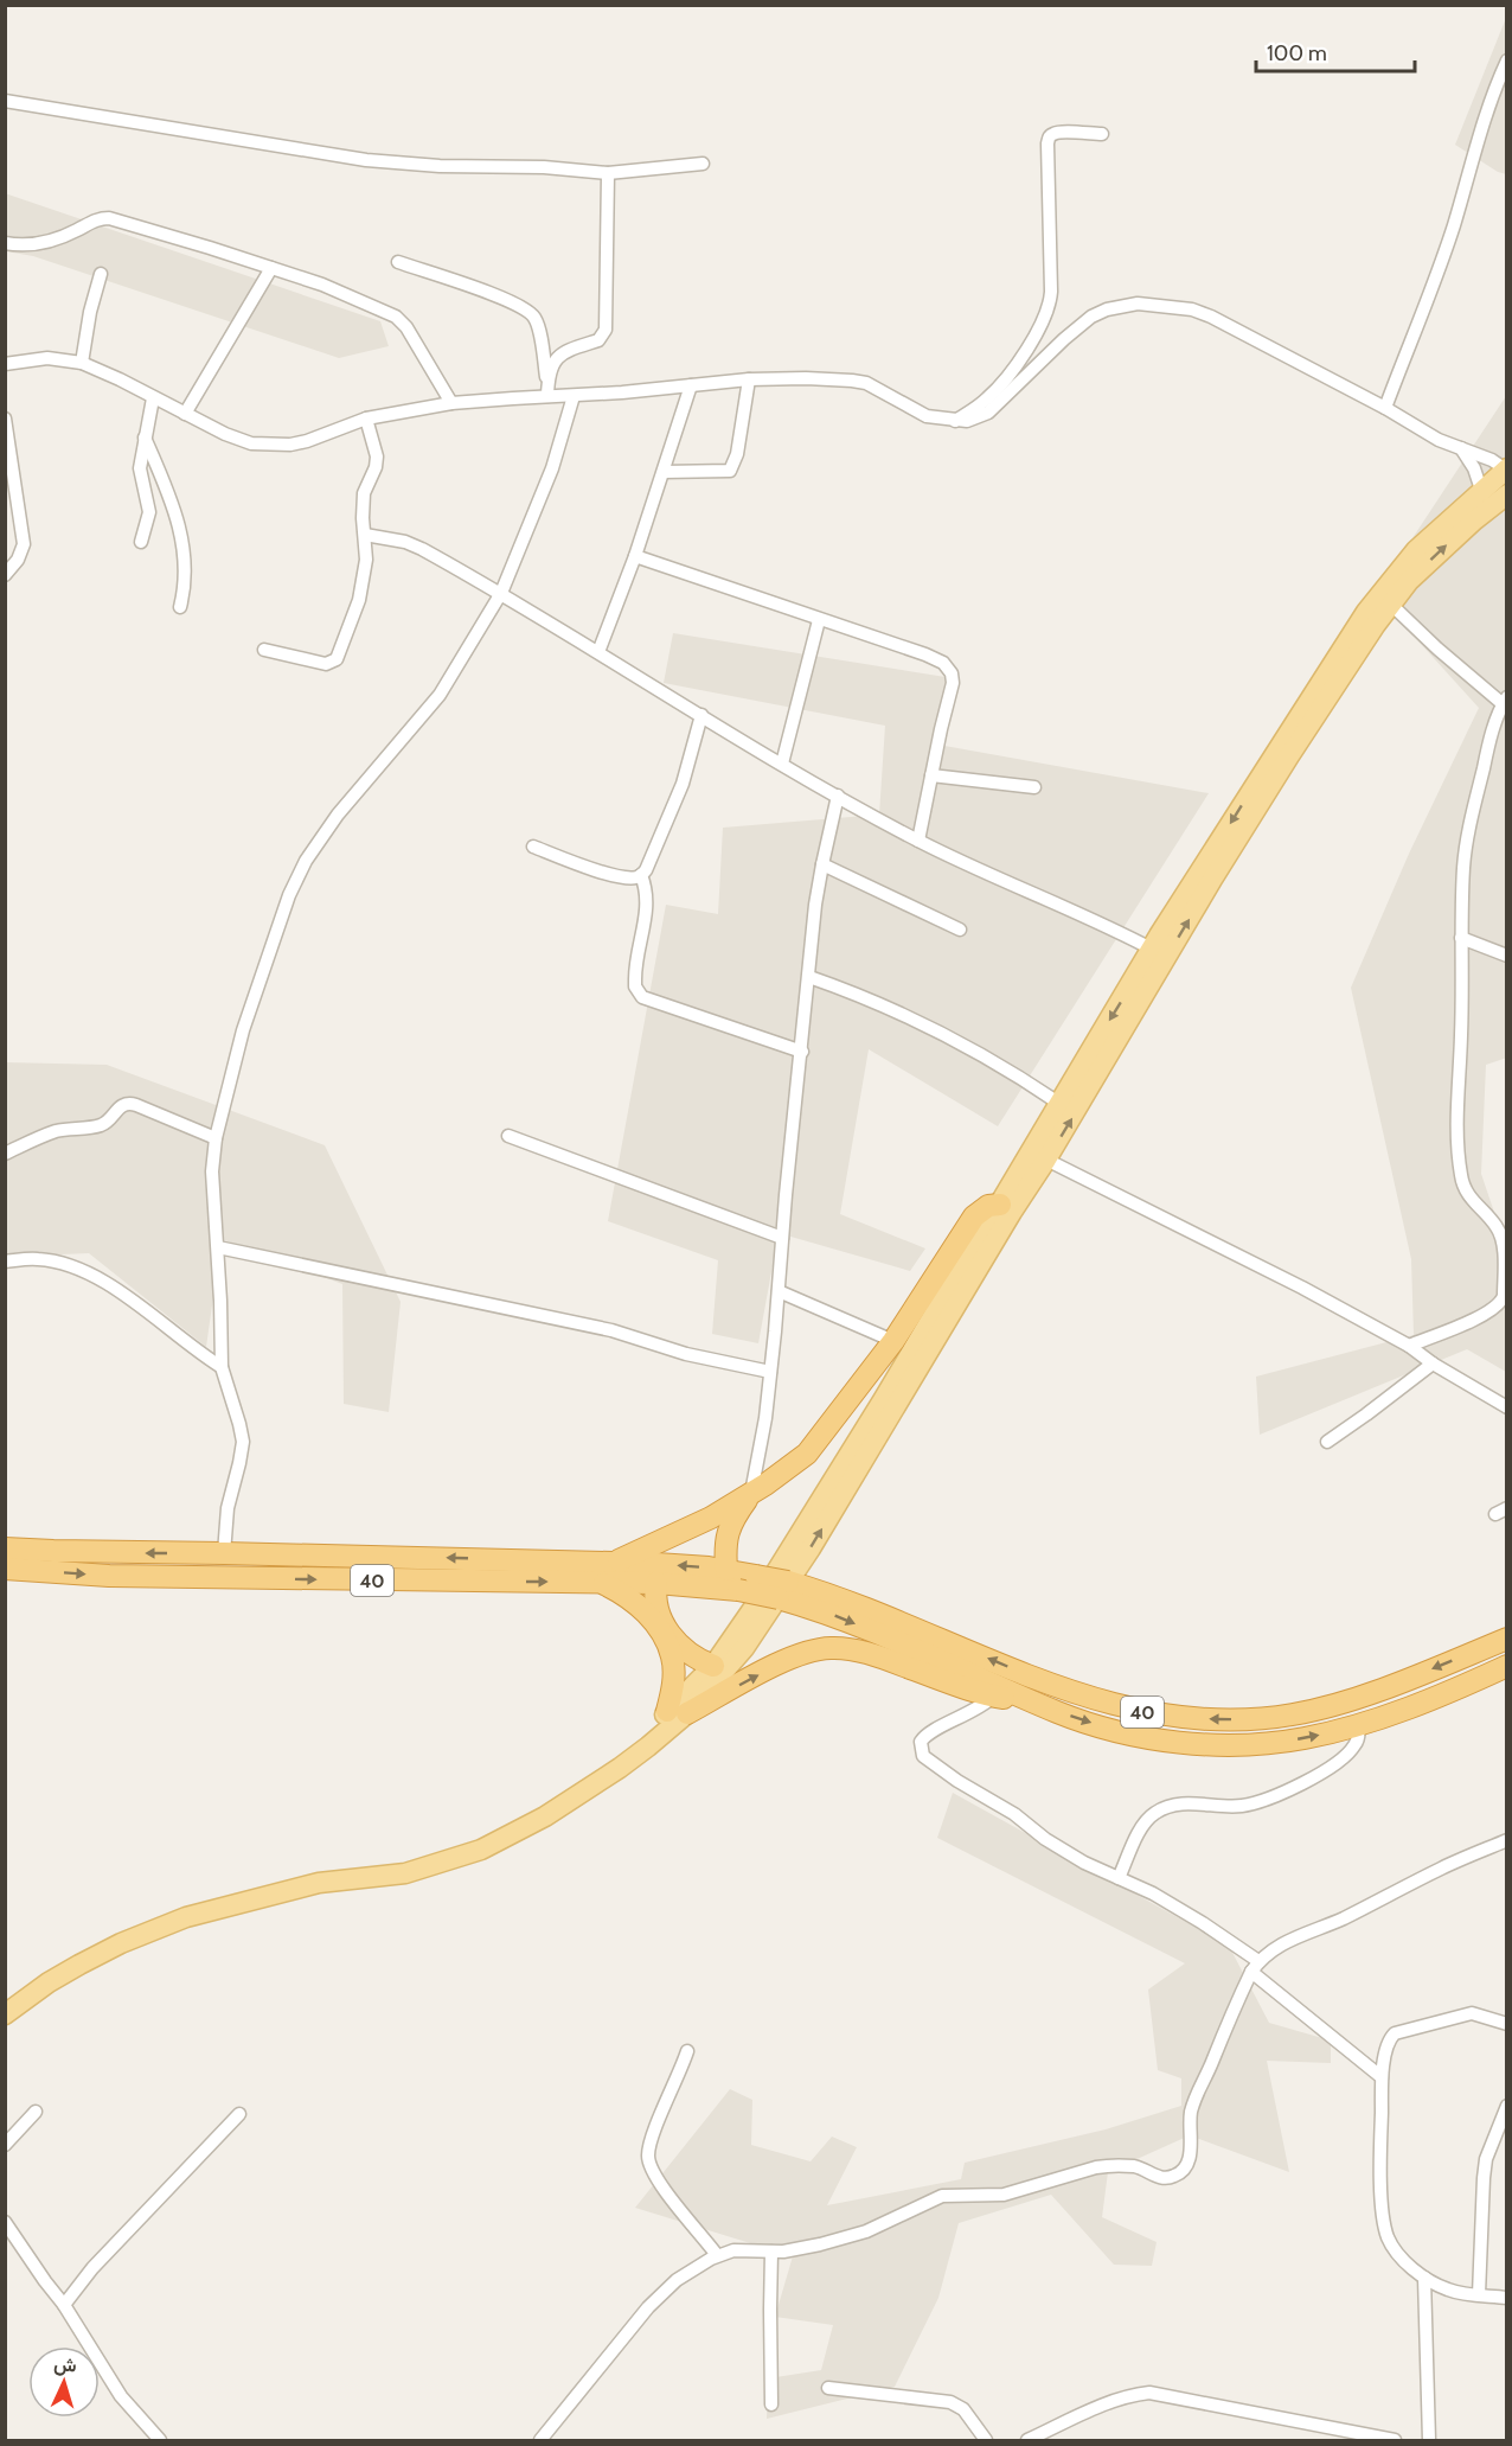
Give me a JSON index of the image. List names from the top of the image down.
{
  "streets": {
    "highway": ["40"]
  },
  "scale_bar": "100 m",
  "north": "top"
}
